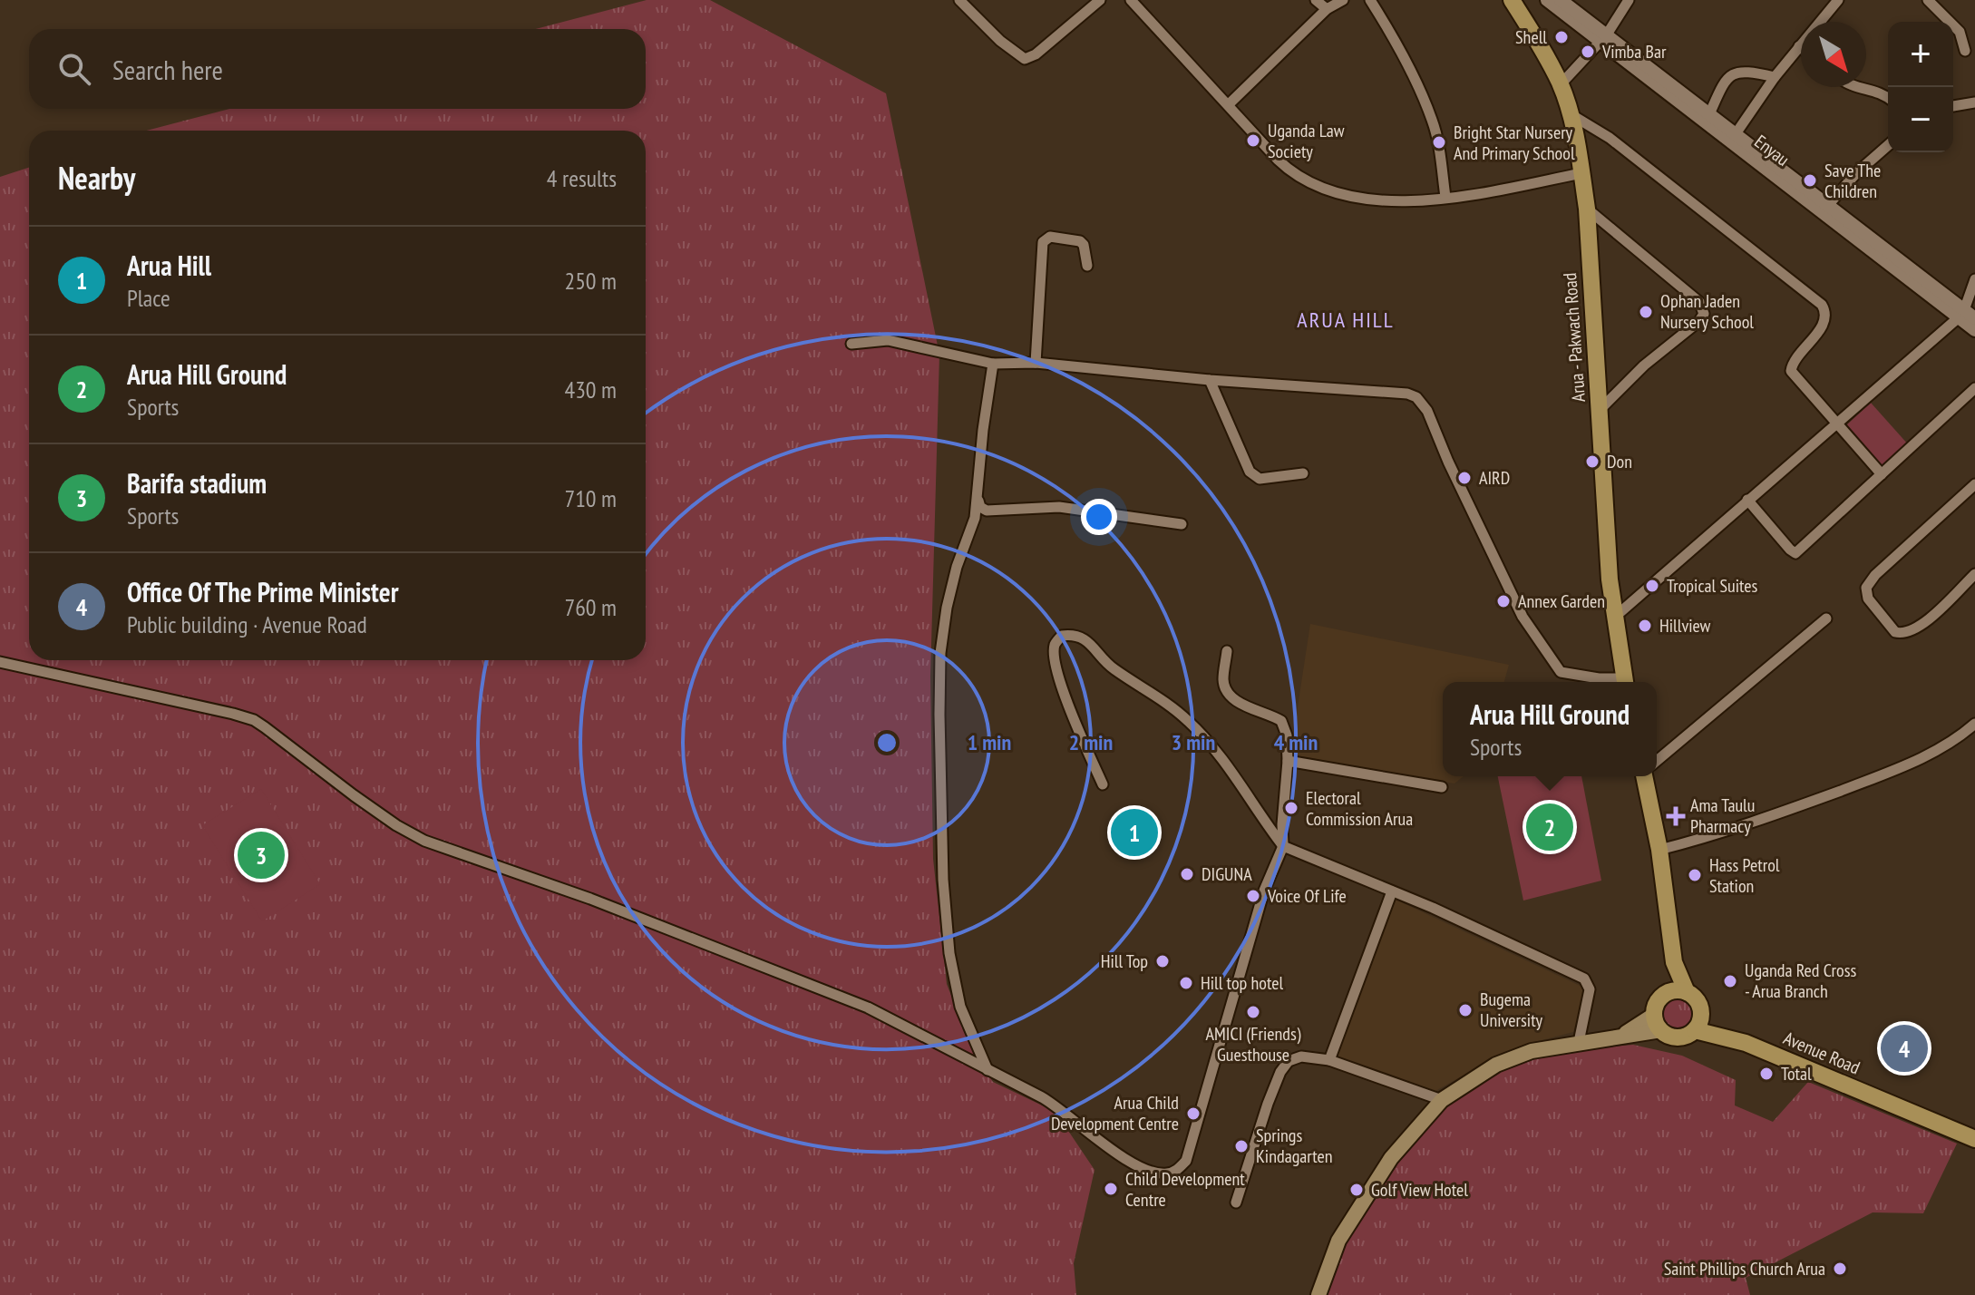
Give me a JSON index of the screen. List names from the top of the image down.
{
  "streets": {
    "main road": ["Arua - Pakwach Road", "Avenue Road"],
    "street": ["Enyau"]
  },
  "districts": ["ARUA HILL"],
  "places": {
    "other": [
      "Shell",
      "Vimba Bar",
      "Uganda Law Society",
      "Bright Star Nursery And Primary School",
      "Save The Children",
      "Ophan Jaden Nursery School",
      "Don",
      "AIRD",
      "Tropical Suites",
      "Annex Garden",
      "Hillview",
      "Electoral Commission Arua",
      "DIGUNA",
      "Hass Petrol Station",
      "Voice Of Life",
      "Hill Top",
      "Uganda Red Cross - Arua Branch",
      "Hill top hotel",
      "Bugema University",
      "AMICI (Friends) Guesthouse",
      "Total",
      "Arua Child Development Centre",
      "Springs Kindagarten",
      "Child Development Centre",
      "Golf View Hotel",
      "Saint Phillips Church Arua"
    ],
    "health": ["Ama Taulu Pharmacy"]
  },
  "north": "bottom right",
  "page": {
    "map_buttons": ["+", "−"],
    "search": "Search here",
    "heading": ["Nearby", "4 results"],
    "list": [
      {
        "mark": "1",
        "name": "Arua Hill",
        "note": "Place",
        "value": "250 m"
      },
      {
        "mark": "2",
        "name": "Arua Hill Ground",
        "note": "Sports",
        "value": "430 m"
      },
      {
        "mark": "3",
        "name": "Barifa stadium",
        "note": "Sports",
        "value": "710 m"
      },
      {
        "mark": "4",
        "name": "Office Of The Prime Minister",
        "note": "Public building · Avenue Road",
        "value": "760 m"
      }
    ],
    "popup": ["Arua Hill Ground", "Sports"],
    "pins": [
      "2",
      "1",
      "3",
      "4"
    ]
  },
  "rings": [
    "1 min",
    "2 min",
    "3 min",
    "4 min"
  ]
}
